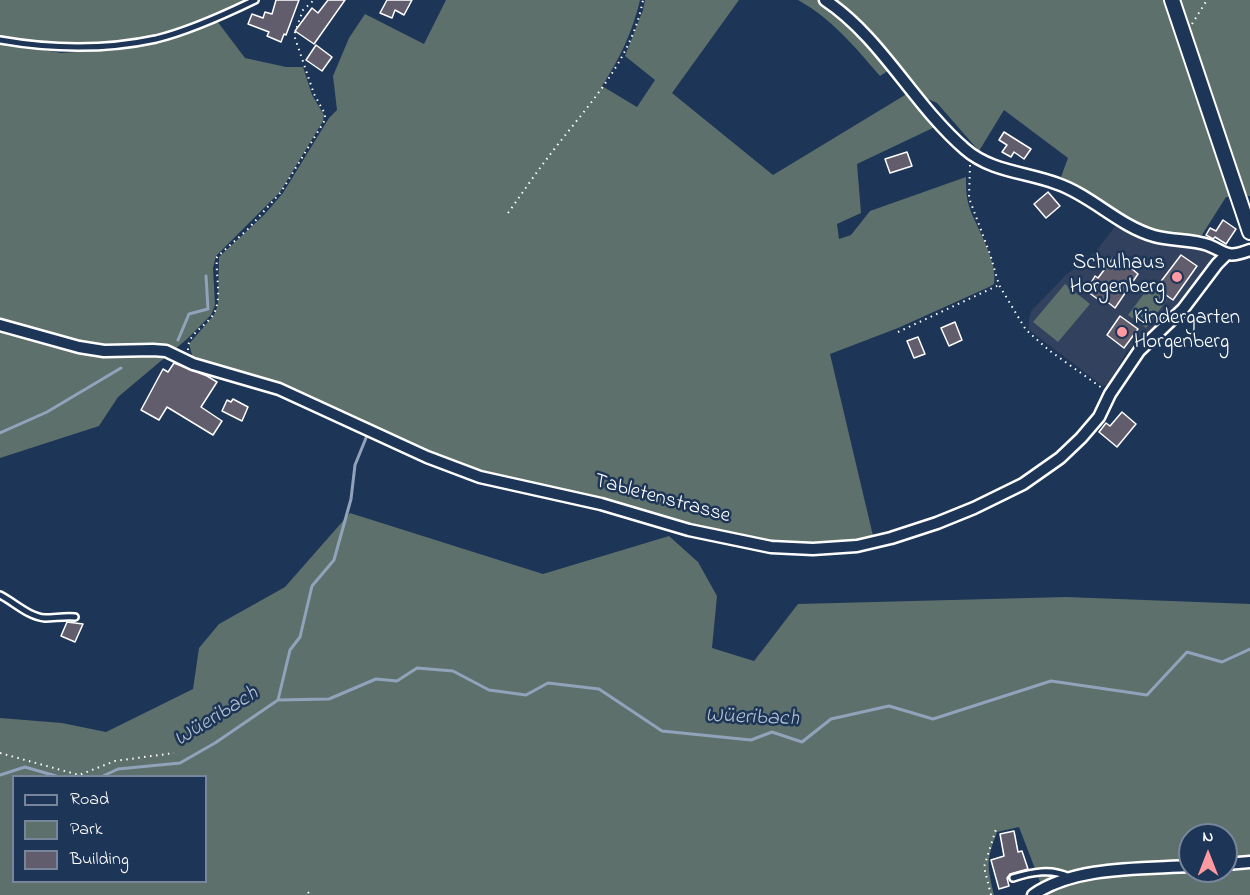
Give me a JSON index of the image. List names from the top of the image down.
{
  "streets": {
    "street": ["Tabletenstrasse"]
  },
  "water": ["Wüeribach"],
  "places": ["Schulhaus Horgenberg", "Kindergarten Horgenberg"],
  "legend": ["Road", "Park", "Building"],
  "north": "top"
}
